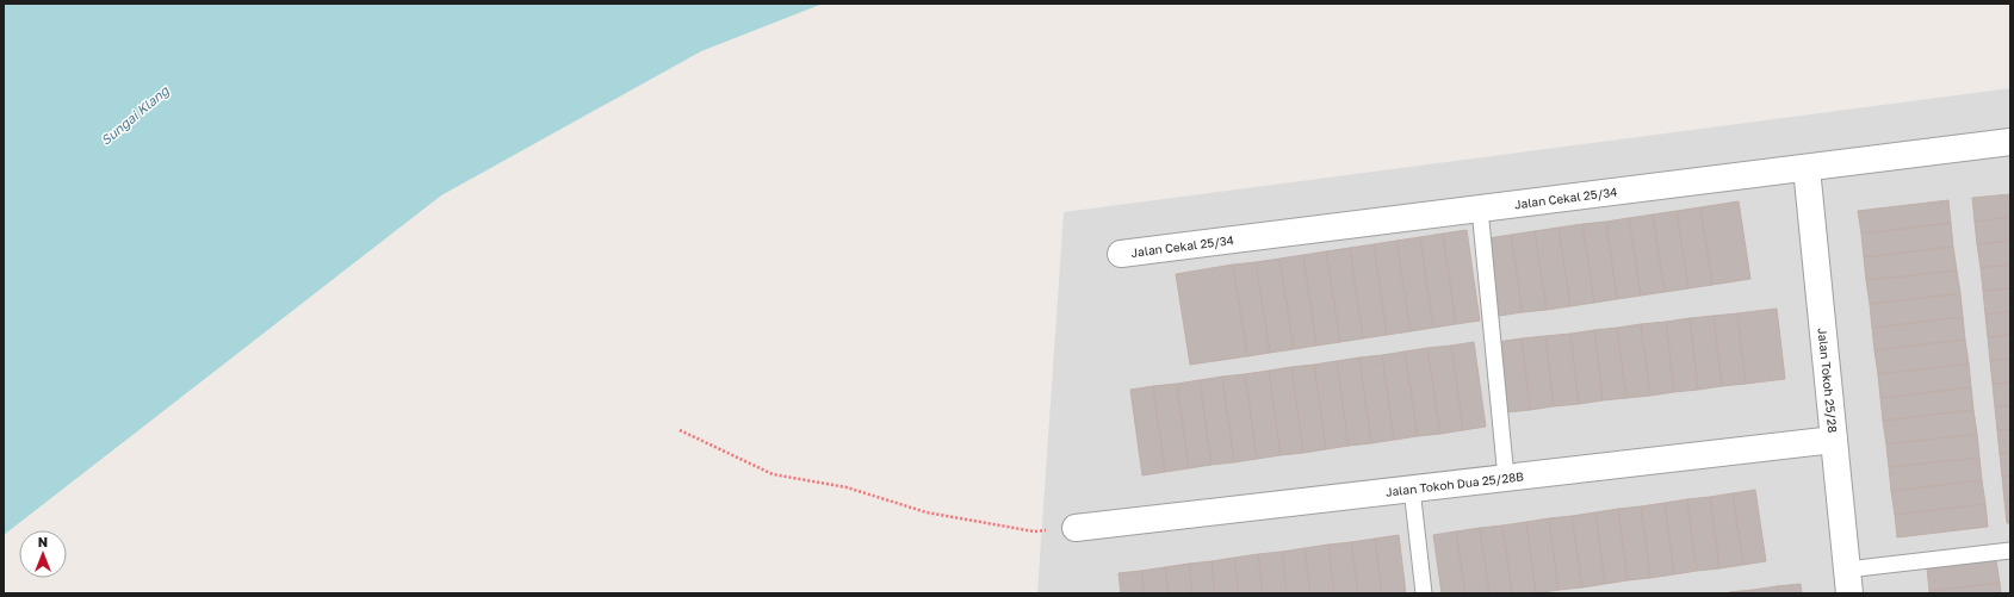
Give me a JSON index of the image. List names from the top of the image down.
{
  "streets": {
    "street": ["Jalan Cekal 25/34", "Jalan Tokoh 25/28", "Jalan Tokoh Dua 25/28B"]
  },
  "crossings": [
    ["Jalan Cekal 25/34", "Jalan Tokoh 25/28"],
    ["Jalan Tokoh 25/28", "Jalan Tokoh Dua 25/28B"]
  ],
  "water": ["Sungai Klang"],
  "north": "top"
}
